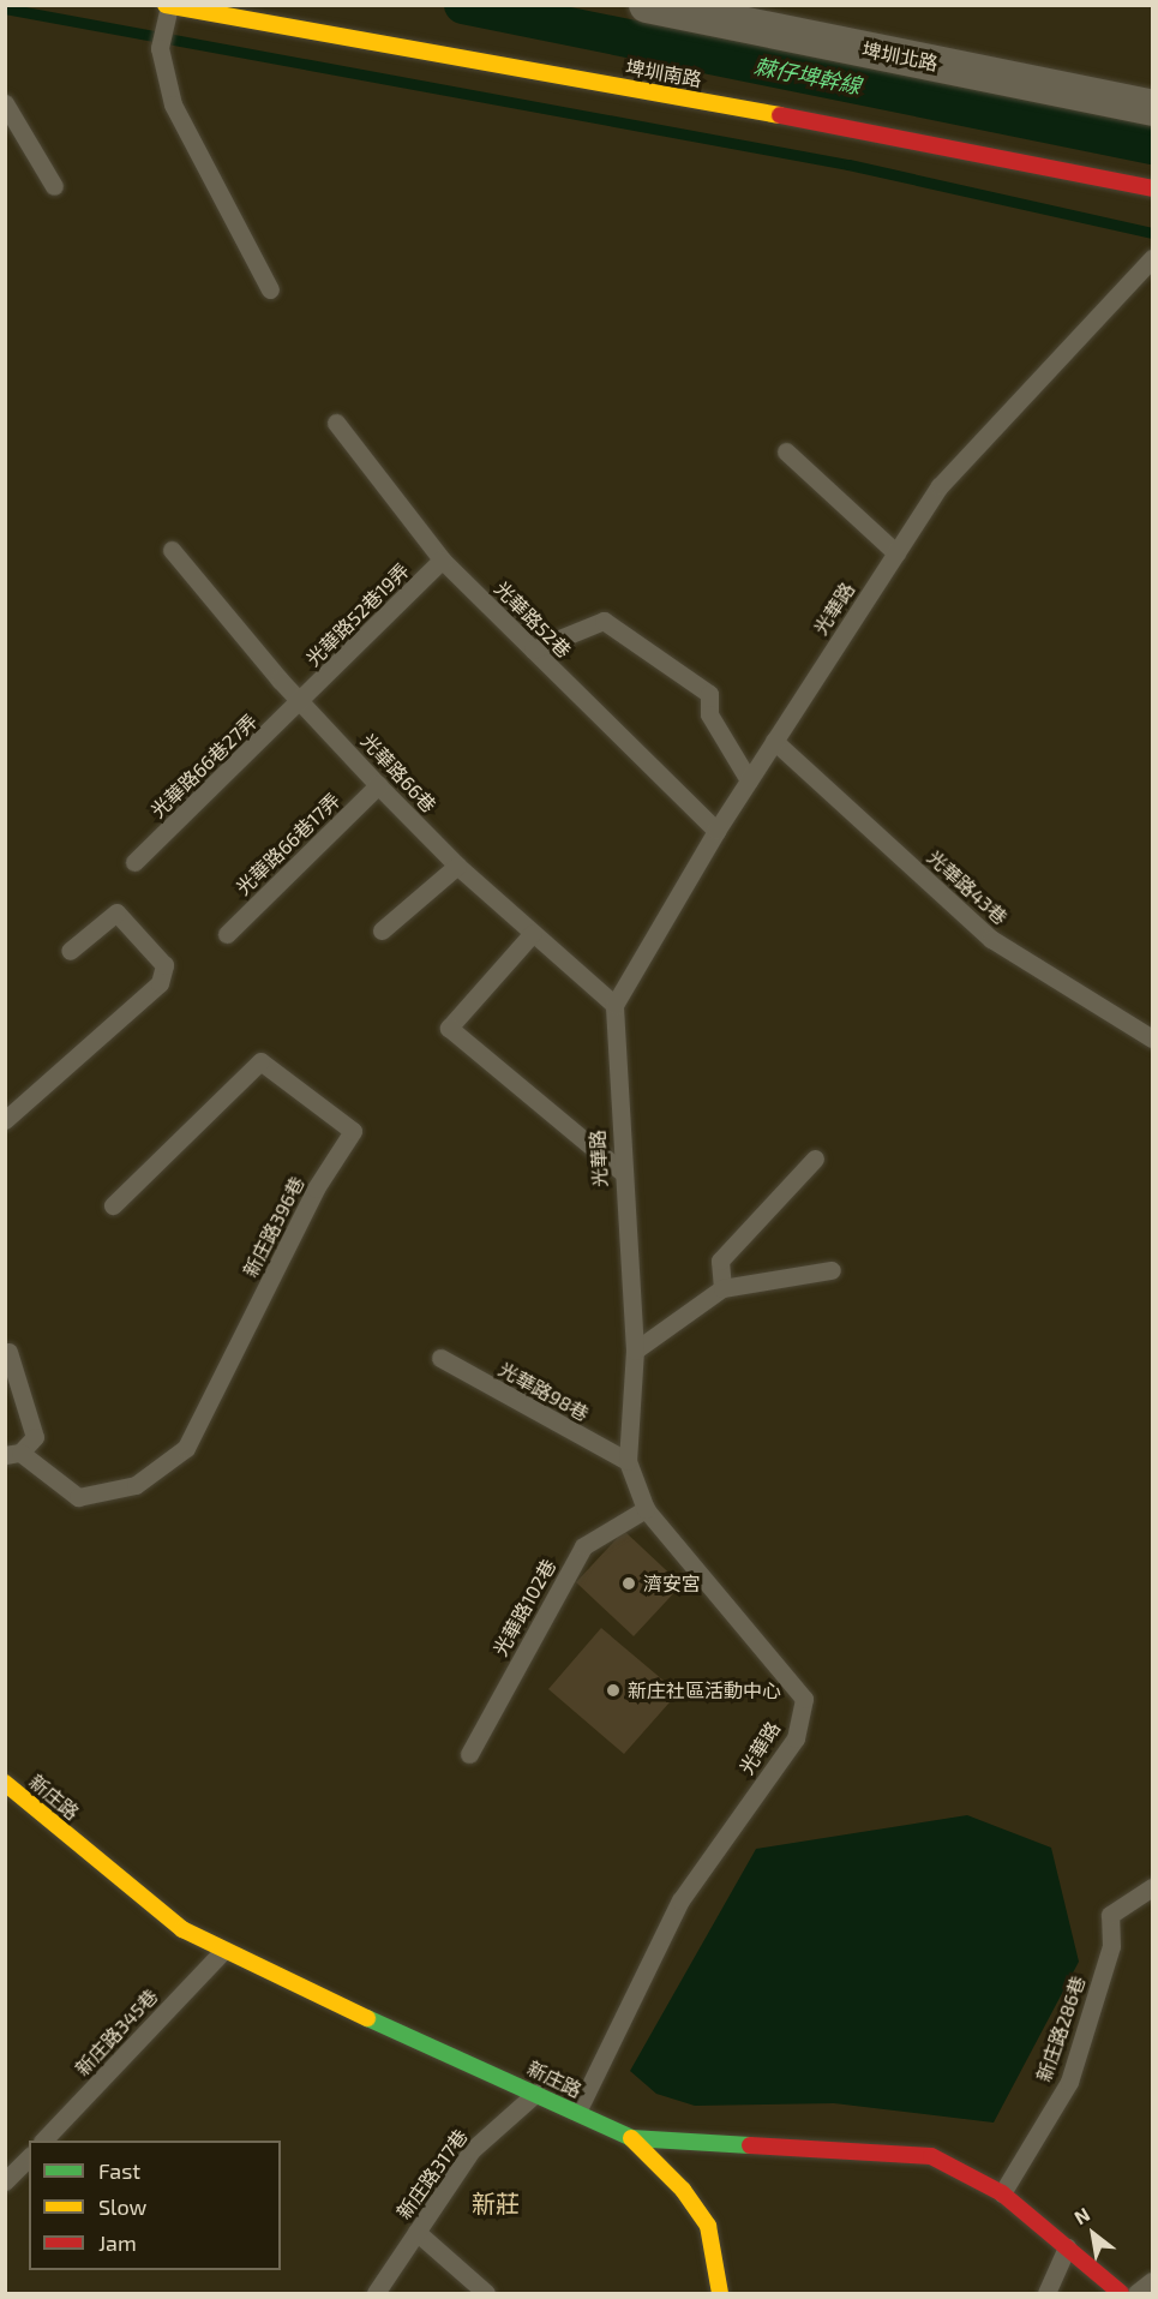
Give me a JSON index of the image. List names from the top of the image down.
{
  "streets": {
    "street": ["埤圳北路", "埤圳南路", "新庄路"],
    "lane": [
      "光華路",
      "光華路52巷19弄",
      "光華路52巷",
      "光華路66巷27弄",
      "光華路66巷",
      "光華路66巷17弄",
      "光華路43巷",
      "新庄路396巷",
      "光華路98巷",
      "光華路102巷",
      "新庄路286巷",
      "新庄路345巷",
      "新庄路317巷"
    ]
  },
  "crossings": [
    ["光華路", "光華路52巷"],
    ["光華路", "光華路66巷"],
    ["光華路", "光華路43巷"],
    ["光華路", "光華路98巷"],
    ["光華路", "光華路102巷"],
    ["光華路", "新庄路"],
    ["光華路52巷19弄", "光華路52巷"],
    ["光華路52巷19弄", "光華路66巷27弄"],
    ["光華路52巷19弄", "光華路66巷"],
    ["光華路66巷27弄", "光華路66巷"],
    ["光華路66巷", "光華路66巷17弄"],
    ["新庄路", "新庄路286巷"],
    ["新庄路", "新庄路345巷"],
    ["新庄路", "新庄路317巷"]
  ],
  "districts": ["新莊"],
  "water": ["棘仔埤幹線"],
  "places": ["濟安宮", "新庄社區活動中心"],
  "legend": ["Fast", "Slow", "Jam"],
  "north": "top left"
}
